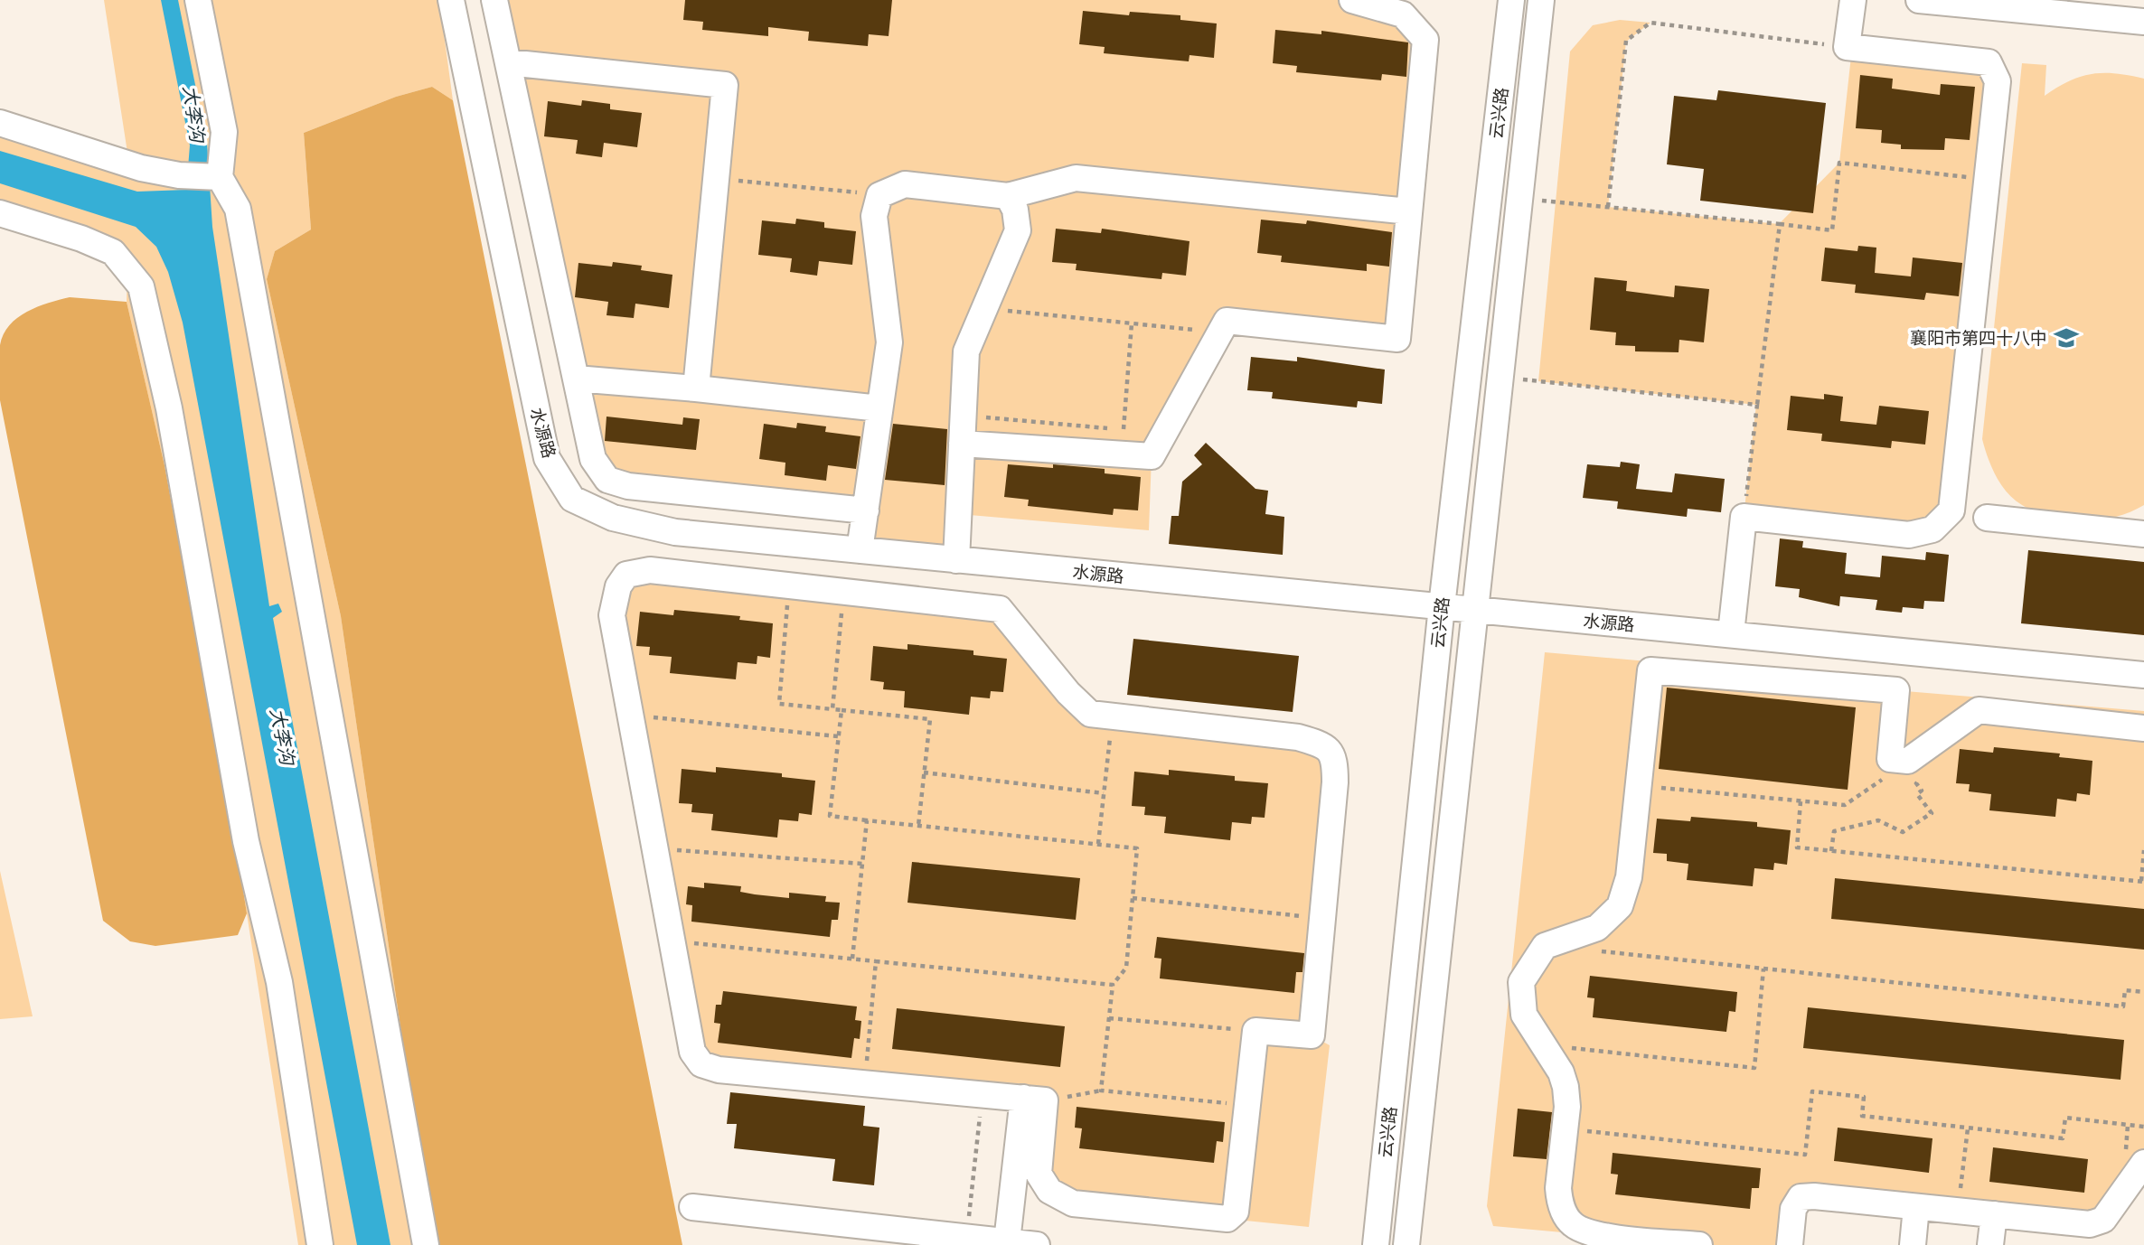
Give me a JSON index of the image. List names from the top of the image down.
{
  "streets": {
    "street": ["云兴路", "水源路"]
  },
  "crossings": [
    ["云兴路", "水源路"]
  ],
  "water": ["大李沟"],
  "places": {
    "school or university": ["襄阳市第四十八中"]
  }
}
